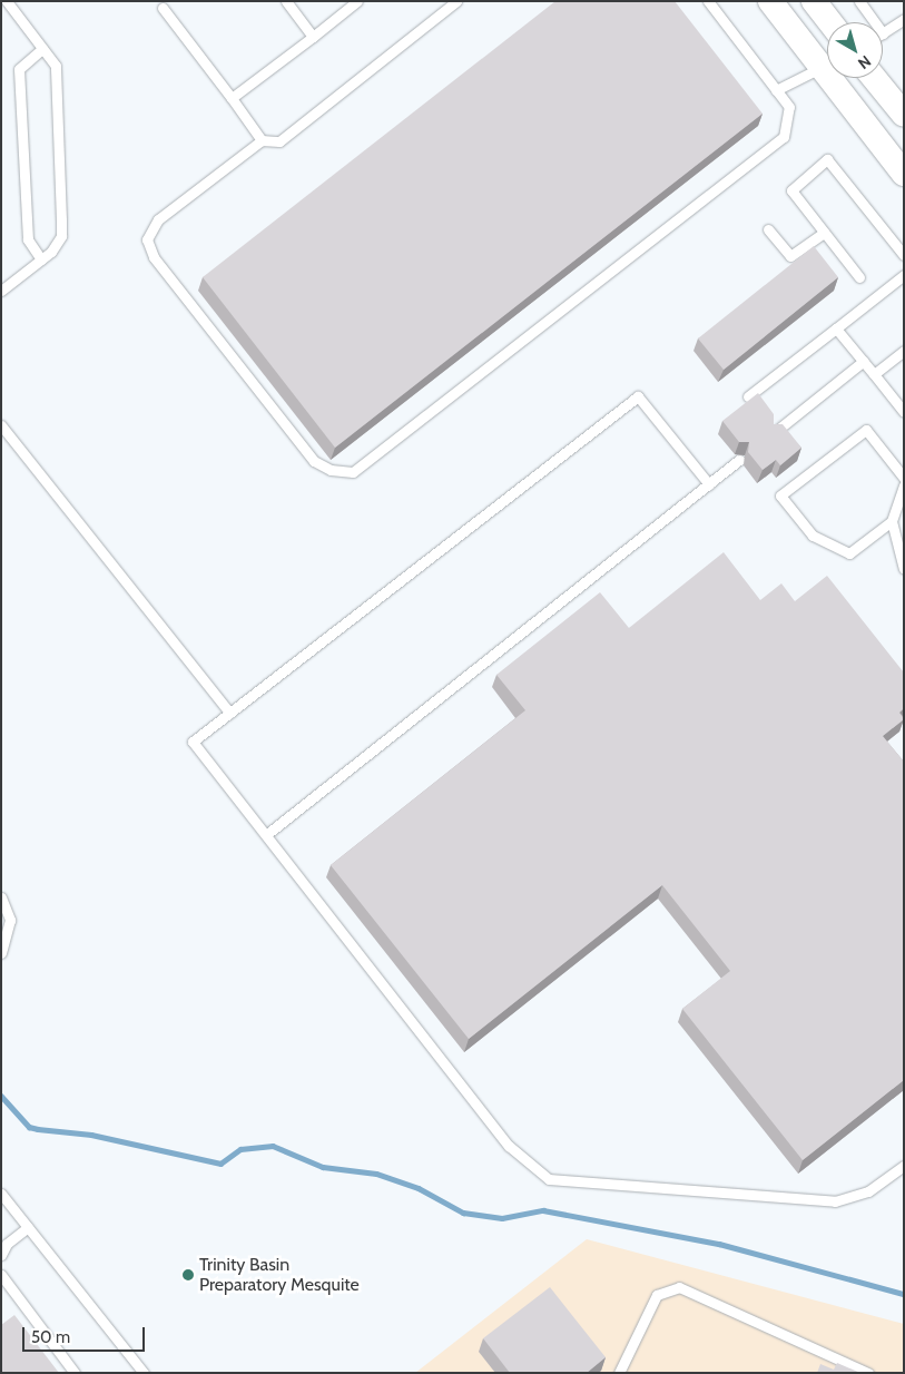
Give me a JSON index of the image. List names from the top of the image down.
{
  "places": ["Trinity Basin Preparatory Mesquite"],
  "scale_bar": "50 m",
  "north": "bottom right"
}
